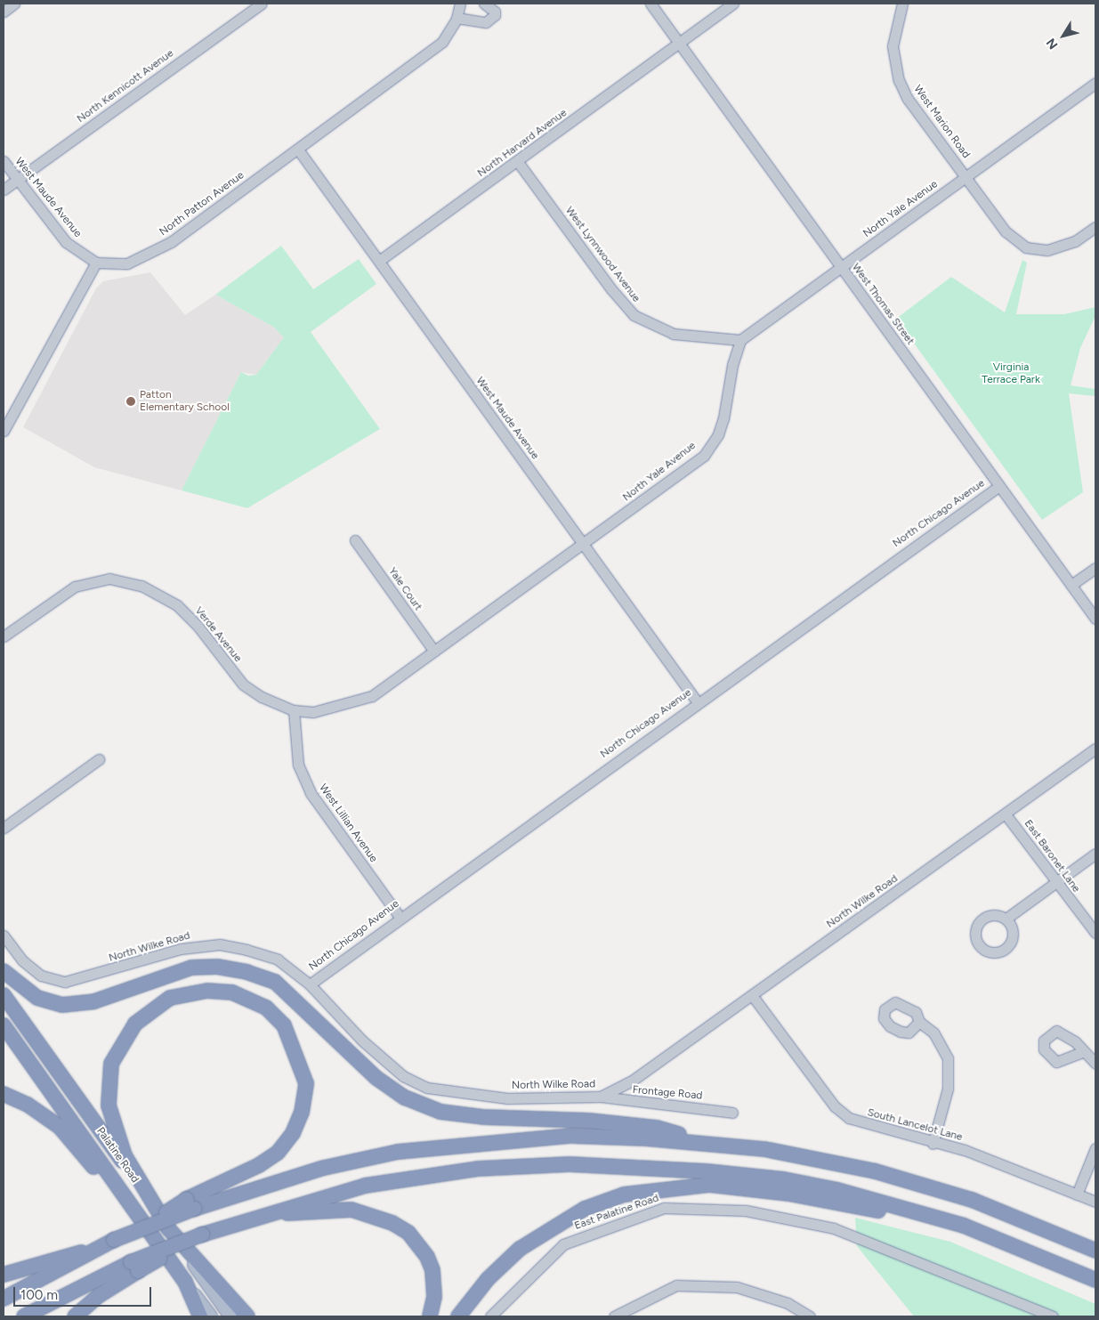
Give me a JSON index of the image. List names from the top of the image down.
{
  "streets": {
    "highway": ["Palatine Road"],
    "street": [
      "North Kennicott Avenue",
      "West Marion Road",
      "North Harvard Avenue",
      "West Maude Avenue",
      "North Patton Avenue",
      "North Yale Avenue",
      "West Lynnwood Avenue",
      "West Thomas Street",
      "North Chicago Avenue",
      "Yale Court",
      "Verde Avenue",
      "West Lillian Avenue",
      "East Baronet Lane",
      "North Wilke Road",
      "Frontage Road",
      "South Lancelot Lane",
      "East Palatine Road"
    ]
  },
  "crossings": [
    ["North Kennicott Avenue", "West Maude Avenue"],
    ["West Marion Road", "North Yale Avenue"],
    ["North Harvard Avenue", "West Maude Avenue"],
    ["North Harvard Avenue", "West Lynnwood Avenue"],
    ["North Harvard Avenue", "West Thomas Street"],
    ["West Maude Avenue", "North Patton Avenue"],
    ["West Maude Avenue", "North Yale Avenue"],
    ["West Maude Avenue", "North Chicago Avenue"],
    ["North Yale Avenue", "West Lynnwood Avenue"],
    ["North Yale Avenue", "West Thomas Street"],
    ["North Yale Avenue", "Yale Court"],
    ["North Yale Avenue", "Verde Avenue"],
    ["North Yale Avenue", "West Lillian Avenue"],
    ["West Thomas Street", "North Chicago Avenue"],
    ["North Chicago Avenue", "West Lillian Avenue"],
    ["North Chicago Avenue", "North Wilke Road"],
    ["Verde Avenue", "West Lillian Avenue"],
    ["East Baronet Lane", "North Wilke Road"],
    ["North Wilke Road", "Frontage Road"],
    ["North Wilke Road", "South Lancelot Lane"]
  ],
  "parks": ["Virginia Terrace Park"],
  "places": ["Patton Elementary School"],
  "scale_bar": "100 m",
  "north": "bottom left"
}
